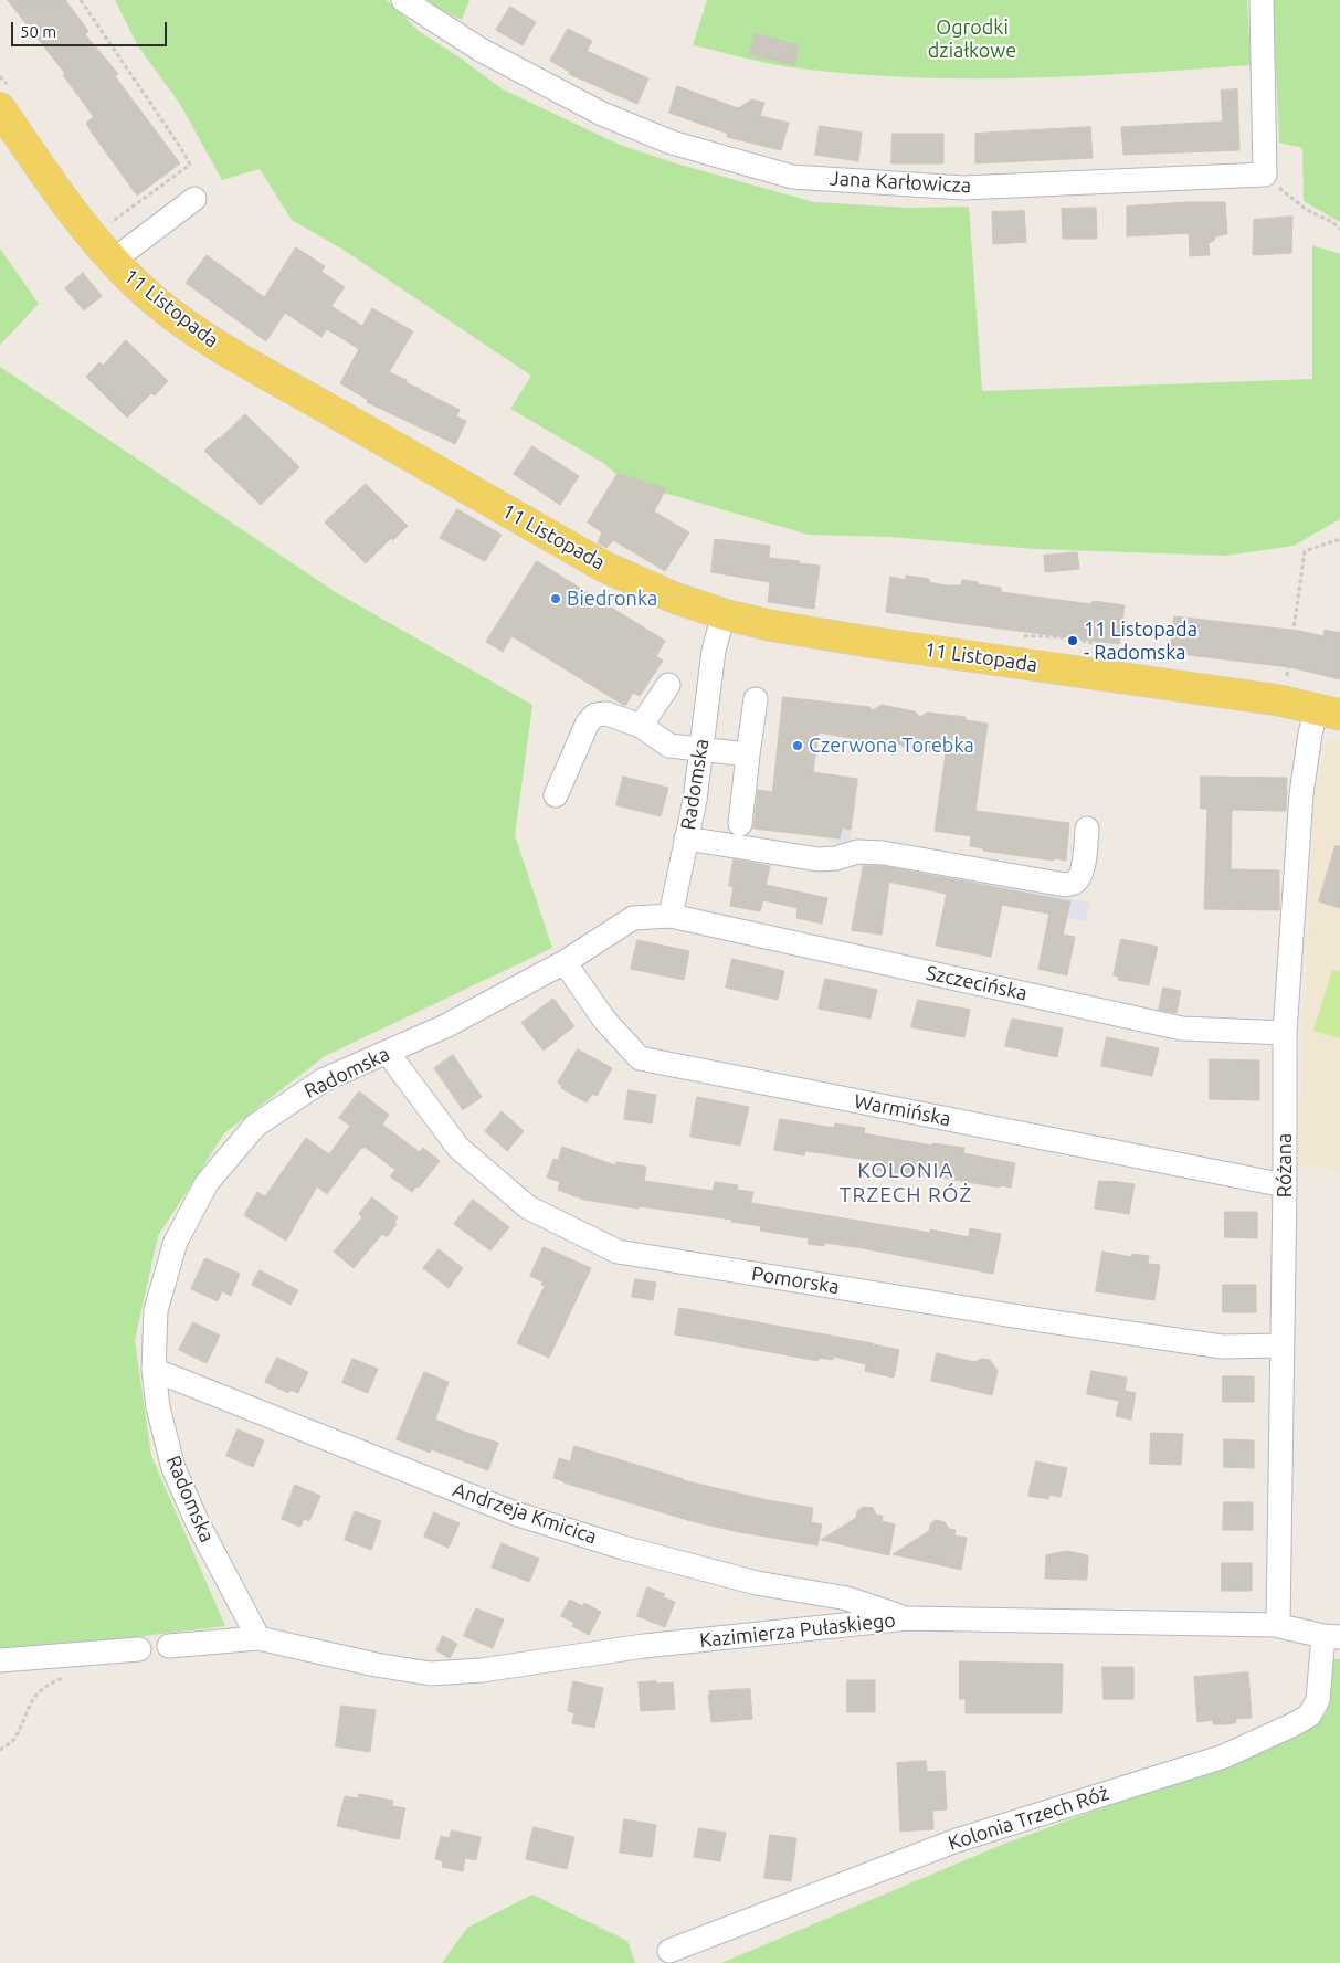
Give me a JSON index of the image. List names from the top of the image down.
{
  "streets": {
    "main road": ["11 Listopada"],
    "street": [
      "Jana Karłowicza",
      "Radomska",
      "Szczecińska",
      "Warmińska",
      "Różana",
      "Pomorska",
      "Andrzeja Kmicica",
      "Kazimierza Pułaskiego",
      "Kolonia Trzech Róż"
    ]
  },
  "crossings": [
    ["11 Listopada", "Radomska"],
    ["11 Listopada", "Różana"],
    ["Radomska", "Szczecińska"],
    ["Radomska", "Warmińska"],
    ["Radomska", "Pomorska"],
    ["Radomska", "Andrzeja Kmicica"],
    ["Radomska", "Kazimierza Pułaskiego"],
    ["Szczecińska", "Różana"],
    ["Warmińska", "Różana"],
    ["Różana", "Pomorska"],
    ["Różana", "Kazimierza Pułaskiego"],
    ["Andrzeja Kmicica", "Kazimierza Pułaskiego"],
    ["Kazimierza Pułaskiego", "Kolonia Trzech Róż"]
  ],
  "districts": ["KOLONIA TRZECH RÓŻ"],
  "parks": ["Ogrodki działkowe"],
  "places": ["Biedronka", "11 Listopada - Radomska", "Czerwona Torebka"],
  "scale_bar": "50 m"
}
